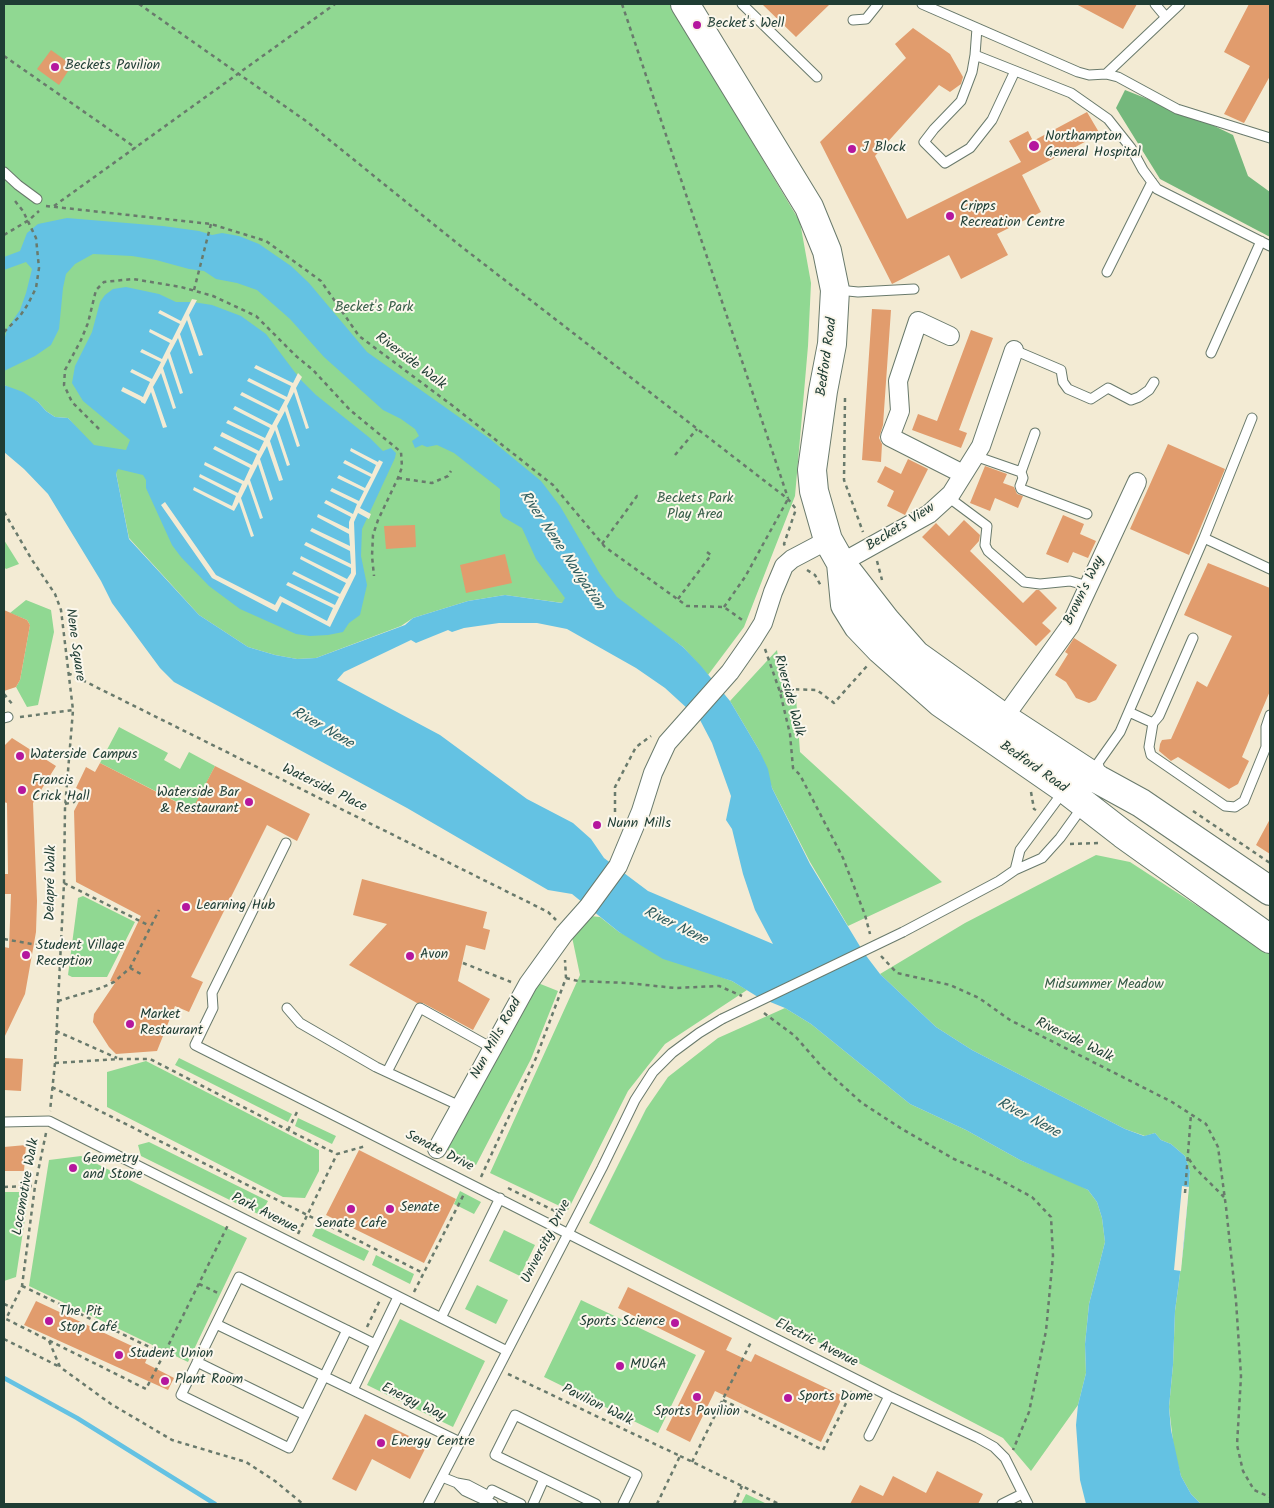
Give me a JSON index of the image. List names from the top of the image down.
{
  "streets": {
    "main road": ["Bedford Road"],
    "street": ["Beckets View", "Brown's Way", "Nun Mills Road"],
    "lane": [
      "Senate Drive",
      "Park Avenue",
      "University Drive",
      "Electric Avenue",
      "Energy Way"
    ],
    "path": [
      "Riverside Walk",
      "Nene Square",
      "Waterside Place",
      "Delapré Walk",
      "Locomotive Walk",
      "Pavilion Walk"
    ]
  },
  "crossings": [
    ["Bedford Road", "Beckets View"],
    ["Bedford Road", "Brown's Way"],
    ["Beckets View", "Nun Mills Road"],
    ["Nene Square", "Waterside Place"],
    ["Nene Square", "Delapré Walk"],
    ["Waterside Place", "Nun Mills Road"],
    ["Delapré Walk", "Locomotive Walk"],
    ["Delapré Walk", "Park Avenue"],
    ["Nun Mills Road", "Senate Drive"],
    ["Senate Drive", "University Drive"],
    ["Senate Drive", "Electric Avenue"],
    ["Locomotive Walk", "Park Avenue"],
    ["Park Avenue", "University Drive"],
    ["University Drive", "Electric Avenue"],
    ["University Drive", "Energy Way"],
    ["University Drive", "Pavilion Walk"]
  ],
  "water": ["River Nene Navigation", "River Nene"],
  "parks": ["Becket's Park", "Beckets Park Play Area", "Midsummer Meadow"],
  "places": [
    "Becket's Well",
    "Beckets Pavilion",
    "Northampton General Hospital",
    "J Block",
    "Cripps Recreation Centre",
    "Waterside Campus",
    "Francis Crick Hall",
    "Waterside Bar & Restaurant",
    "Nunn Mills",
    "Learning Hub",
    "Student Village Reception",
    "Avon",
    "Market Restaurant",
    "Geometry and Stone",
    "Senate Cafe",
    "Senate",
    "The Pit Stop Café",
    "Sports Science",
    "Student Union",
    "MUGA",
    "Plant Room",
    "Sports Pavilion",
    "Sports Dome",
    "Energy Centre"
  ]
}
